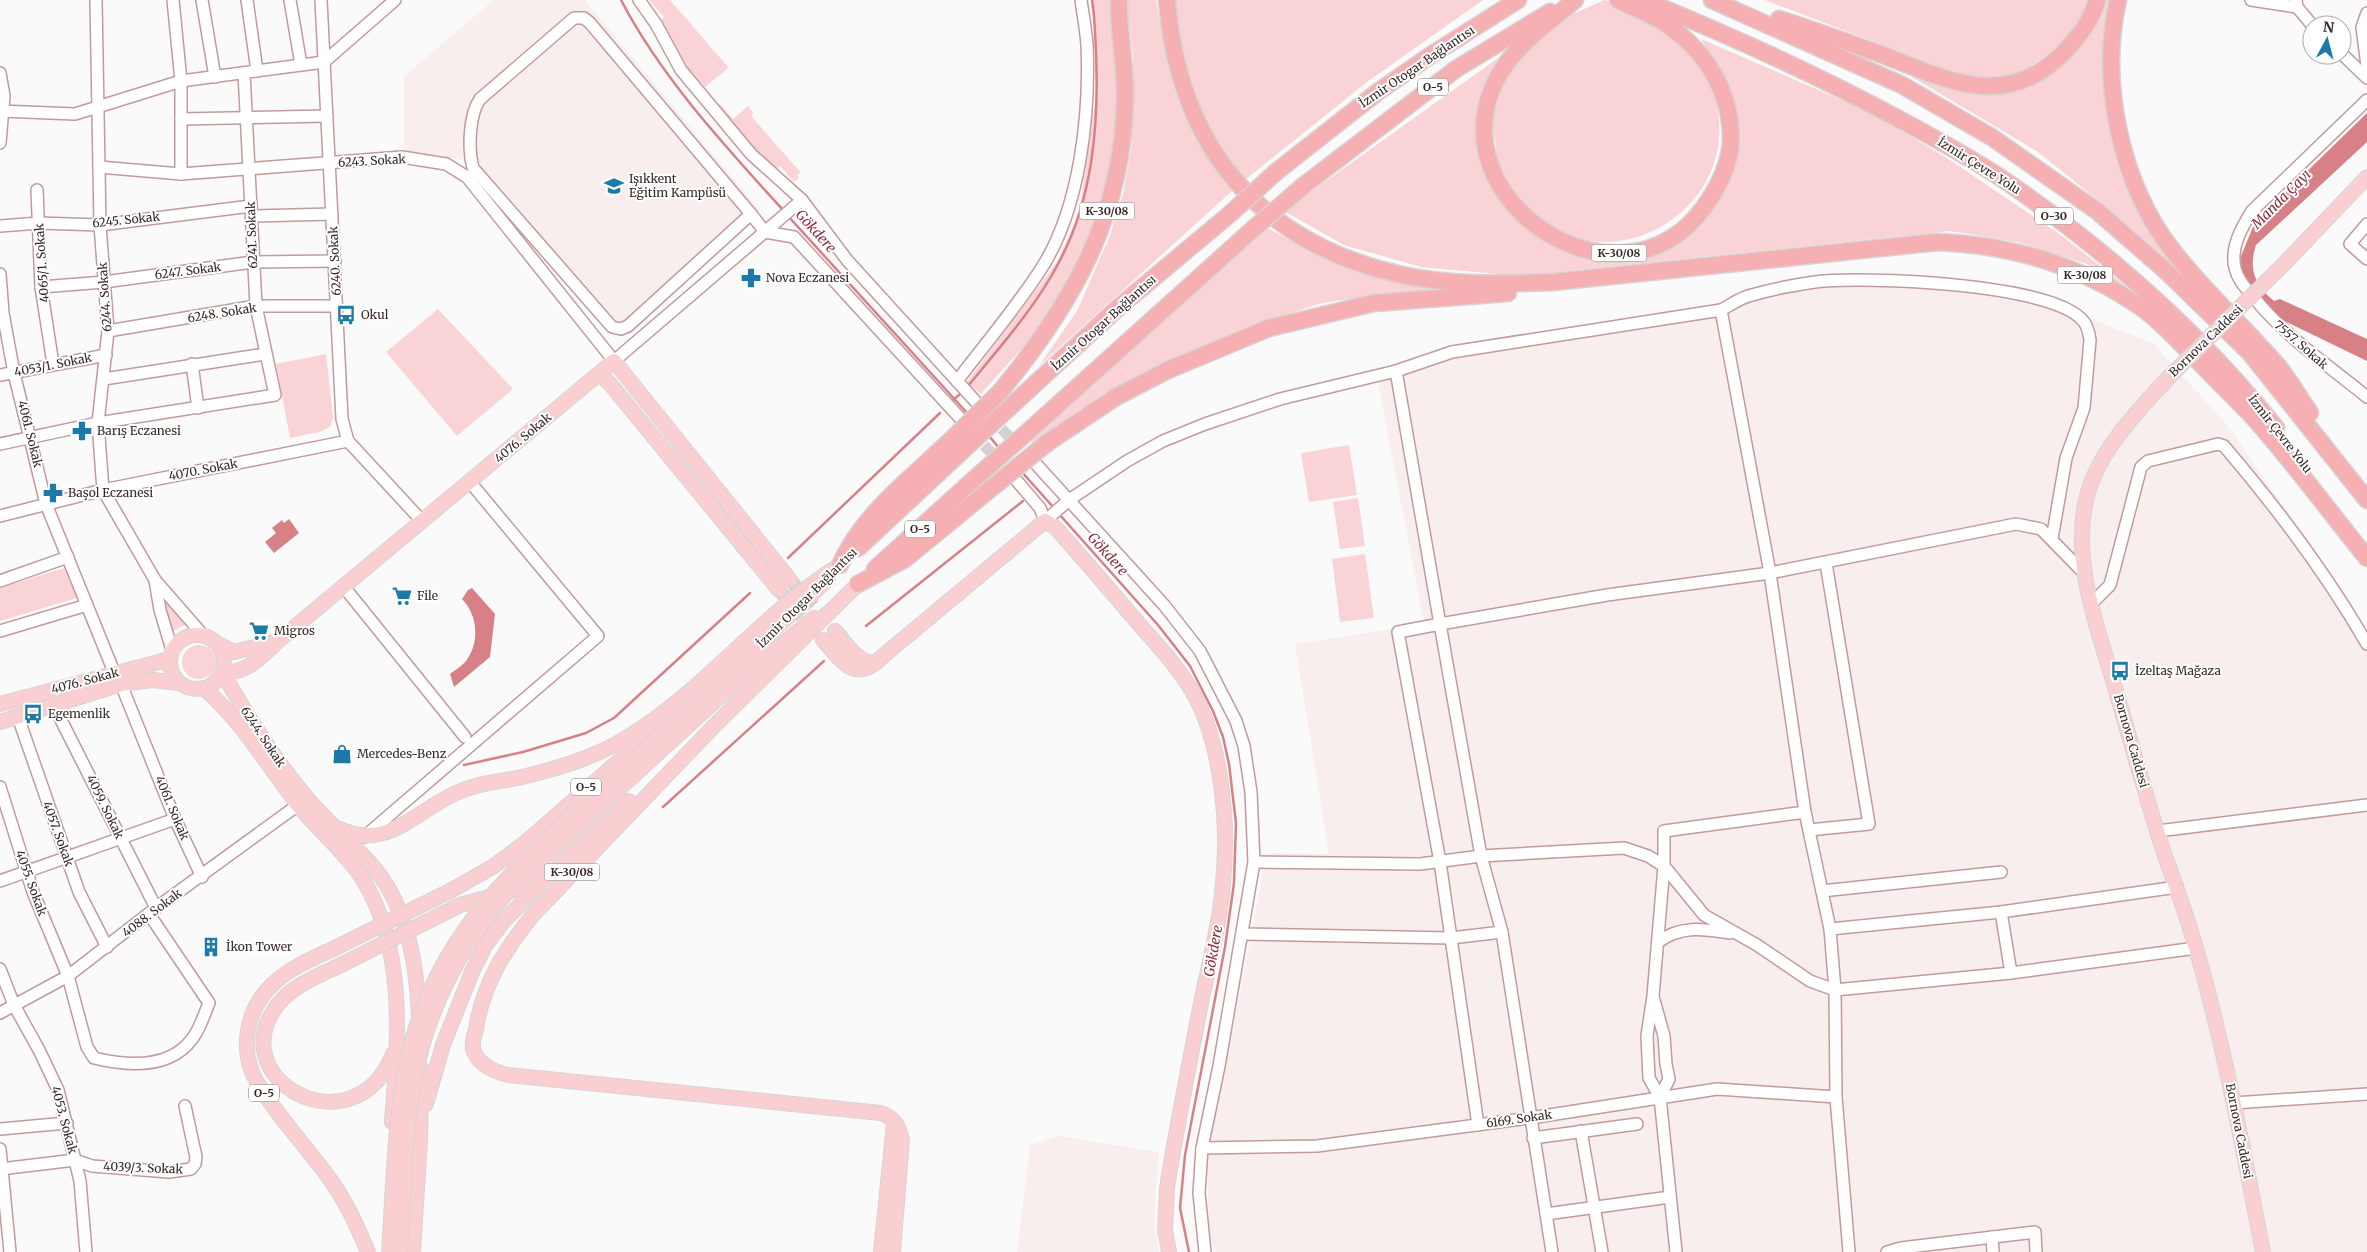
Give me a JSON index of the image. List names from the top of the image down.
{
  "streets": {
    "highway": [
      "İzmir Otogar Bağlantısı",
      "O-5",
      "İzmir Çevre Yolu",
      "K-30/08",
      "O-30"
    ],
    "main road": ["6244. Sokak", "Bornova Caddesi", "4076. Sokak"],
    "street": [
      "6243. Sokak",
      "6245. Sokak",
      "6241. Sokak",
      "6240. Sokak",
      "4065/1. Sokak",
      "6247. Sokak",
      "6248. Sokak",
      "7557. Sokak",
      "4053/1. Sokak",
      "4061. Sokak",
      "4070. Sokak",
      "4059. Sokak",
      "4057. Sokak",
      "4055. Sokak",
      "4088. Sokak",
      "6169. Sokak",
      "4053. Sokak",
      "4039/3. Sokak"
    ]
  },
  "crossings": [
    ["İzmir Otogar Bağlantısı", "O-5"],
    ["İzmir Otogar Bağlantısı", "K-30/08"],
    ["6243. Sokak", "6241. Sokak"],
    ["6243. Sokak", "6240. Sokak"],
    ["6243. Sokak", "6244. Sokak"],
    ["6243. Sokak", "4076. Sokak"],
    ["İzmir Çevre Yolu", "K-30/08"],
    ["6245. Sokak", "6241. Sokak"],
    ["6245. Sokak", "6240. Sokak"],
    ["6245. Sokak", "4065/1. Sokak"],
    ["6245. Sokak", "6244. Sokak"],
    ["6241. Sokak", "6247. Sokak"],
    ["6241. Sokak", "6248. Sokak"],
    ["6240. Sokak", "6247. Sokak"],
    ["6240. Sokak", "6248. Sokak"],
    ["6240. Sokak", "4076. Sokak"],
    ["6240. Sokak", "4070. Sokak"],
    ["4065/1. Sokak", "6247. Sokak"],
    ["4065/1. Sokak", "4053/1. Sokak"],
    ["6247. Sokak", "6244. Sokak"],
    ["6244. Sokak", "6248. Sokak"],
    ["6244. Sokak", "4053/1. Sokak"],
    ["6244. Sokak", "4076. Sokak"],
    ["6244. Sokak", "4070. Sokak"],
    ["6244. Sokak", "4088. Sokak"],
    ["4053/1. Sokak", "4061. Sokak"],
    ["4061. Sokak", "4076. Sokak"],
    ["4061. Sokak", "4070. Sokak"],
    ["4061. Sokak", "4088. Sokak"],
    ["4076. Sokak", "4059. Sokak"],
    ["4076. Sokak", "4057. Sokak"],
    ["4059. Sokak", "4057. Sokak"],
    ["4059. Sokak", "4055. Sokak"],
    ["4059. Sokak", "4088. Sokak"],
    ["4057. Sokak", "4055. Sokak"],
    ["4057. Sokak", "4088. Sokak"],
    ["4055. Sokak", "4088. Sokak"],
    ["4088. Sokak", "4053. Sokak"],
    ["4053. Sokak", "4039/3. Sokak"]
  ],
  "water": ["Manda Çayı", "Gökdere"],
  "places": {
    "school or university": ["Işıkkent Eğitim Kampüsü"],
    "pharmacy": ["Nova Eczanesi", "Barış Eczanesi", "Başol Eczanesi"],
    "bus stop": ["Okul", "İzeltaş Mağaza", "Egemenlik"],
    "supermarket": ["File", "Migros"],
    "shop": ["Mercedes-Benz"],
    "building": ["İkon Tower"]
  },
  "north": "top"
}
